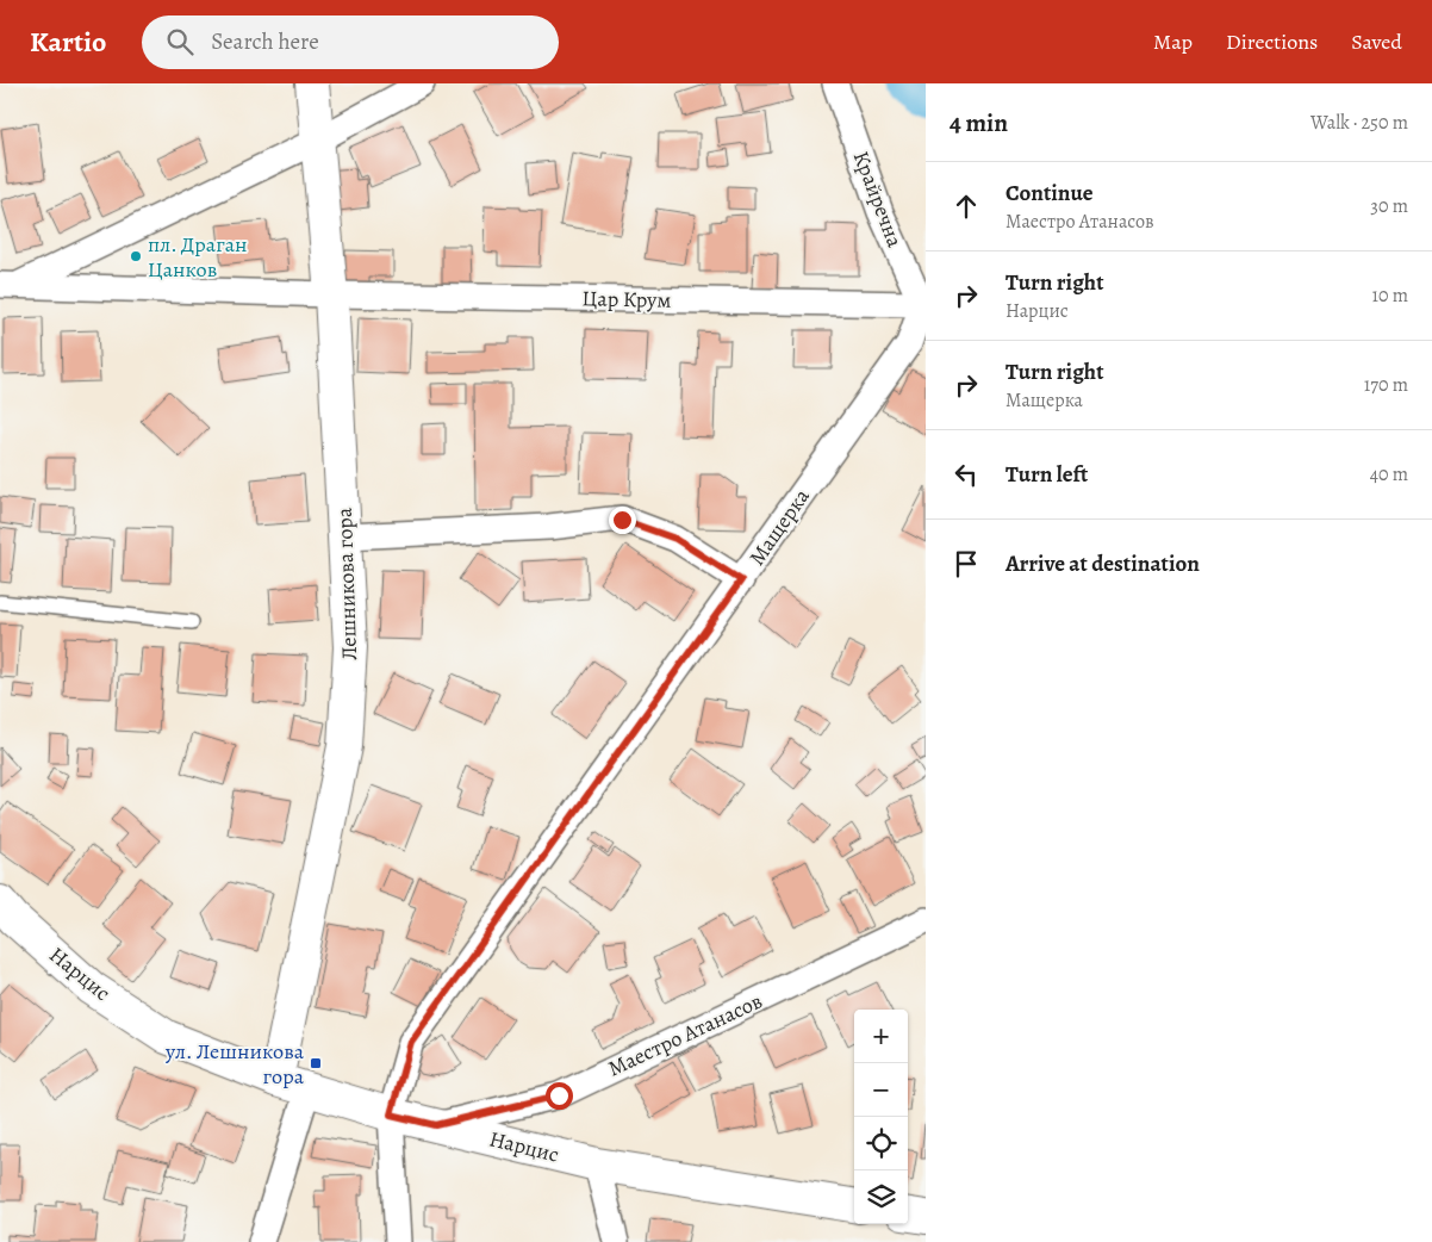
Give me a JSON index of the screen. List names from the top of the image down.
{
  "streets": {
    "street": [
      "Крайречна",
      "Цар Крум",
      "Мащерка",
      "Лешникова гора",
      "Нарцис",
      "Маестро Атанасов"
    ]
  },
  "crossings": [
    ["Крайречна", "Цар Крум"],
    ["Крайречна", "Мащерка"],
    ["Цар Крум", "Мащерка"],
    ["Цар Крум", "Лешникова гора"],
    ["Мащерка", "Нарцис"],
    ["Лешникова гора", "Нарцис"],
    ["Нарцис", "Маестро Атанасов"]
  ],
  "places": {
    "other": ["пл. Драган Цанков"],
    "transit": ["ул. Лешникова гора"]
  },
  "page": {
    "header": "Kartio",
    "search": "Search here",
    "nav": ["Map", "Directions", "Saved"],
    "heading": ["4 min", "Walk · 250 m"],
    "list": [
      ["Continue", "Маестро Атанасов", "30 m"],
      ["Turn right", "Нарцис", "10 m"],
      ["Turn right", "Мащерка", "170 m"],
      ["Turn left", "40 m"],
      "Arrive at destination"
    ],
    "map_buttons": ["+", "−"]
  }
}
